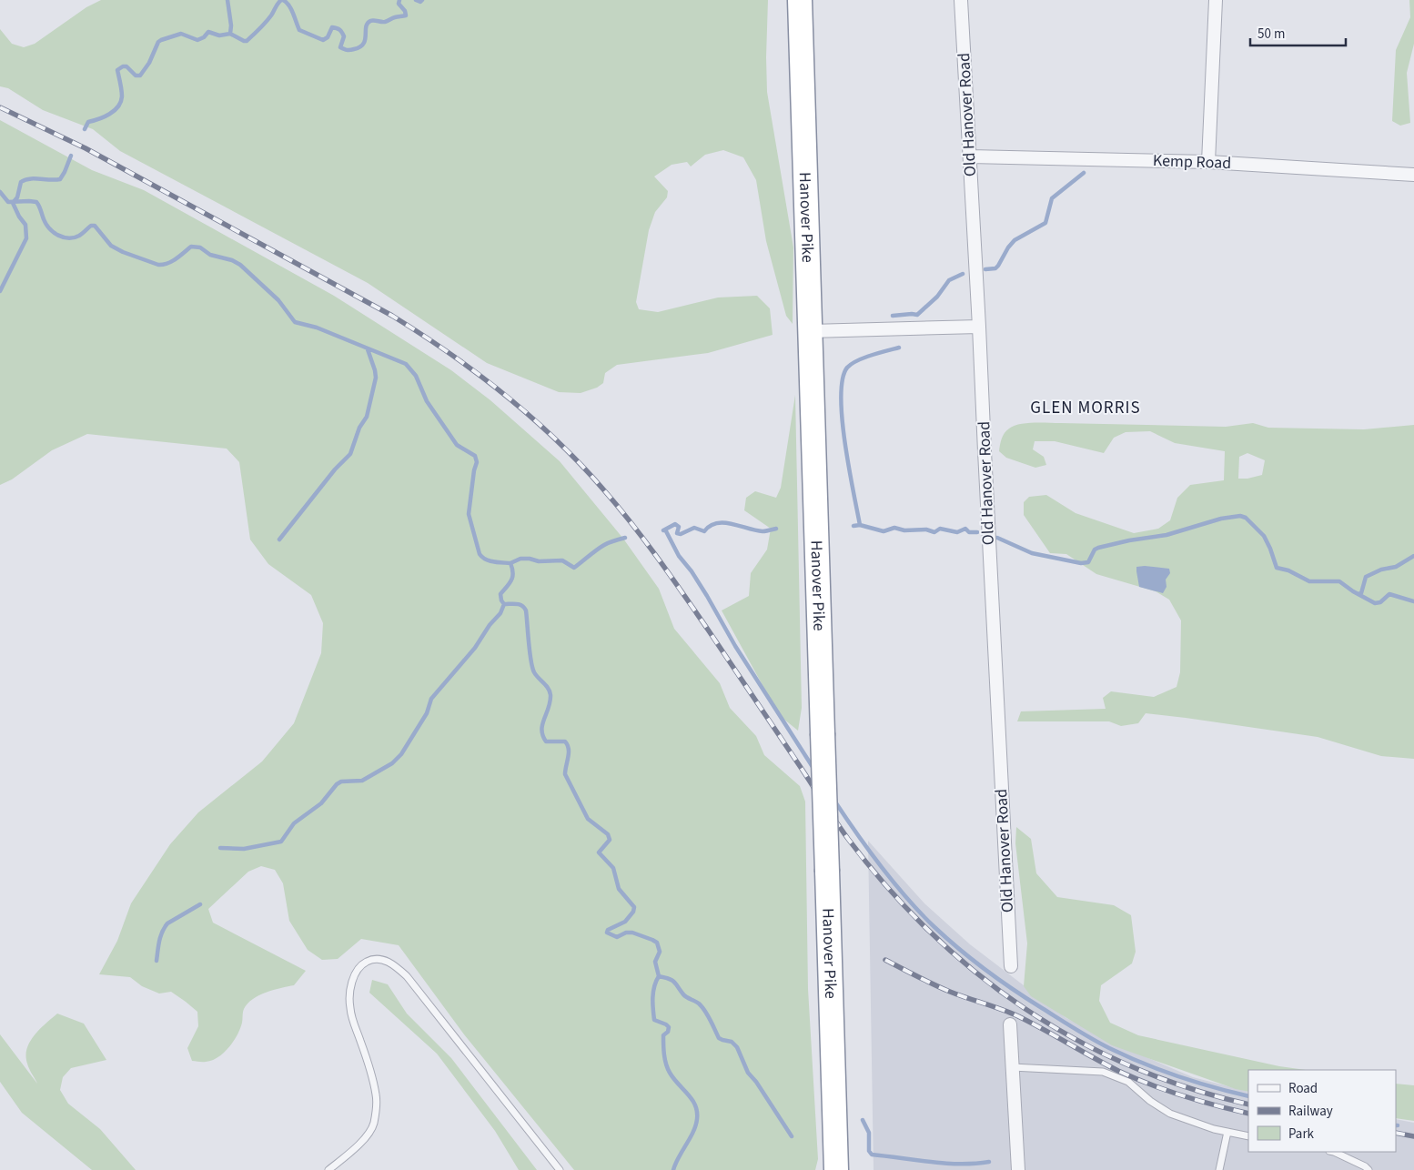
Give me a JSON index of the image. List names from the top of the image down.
{
  "streets": {
    "highway": ["Hanover Pike"],
    "street": ["Old Hanover Road", "Kemp Road"]
  },
  "crossings": [
    ["Old Hanover Road", "Kemp Road"]
  ],
  "districts": ["GLEN MORRIS"],
  "legend": ["Road", "Railway", "Park"],
  "scale_bar": "50 m"
}
